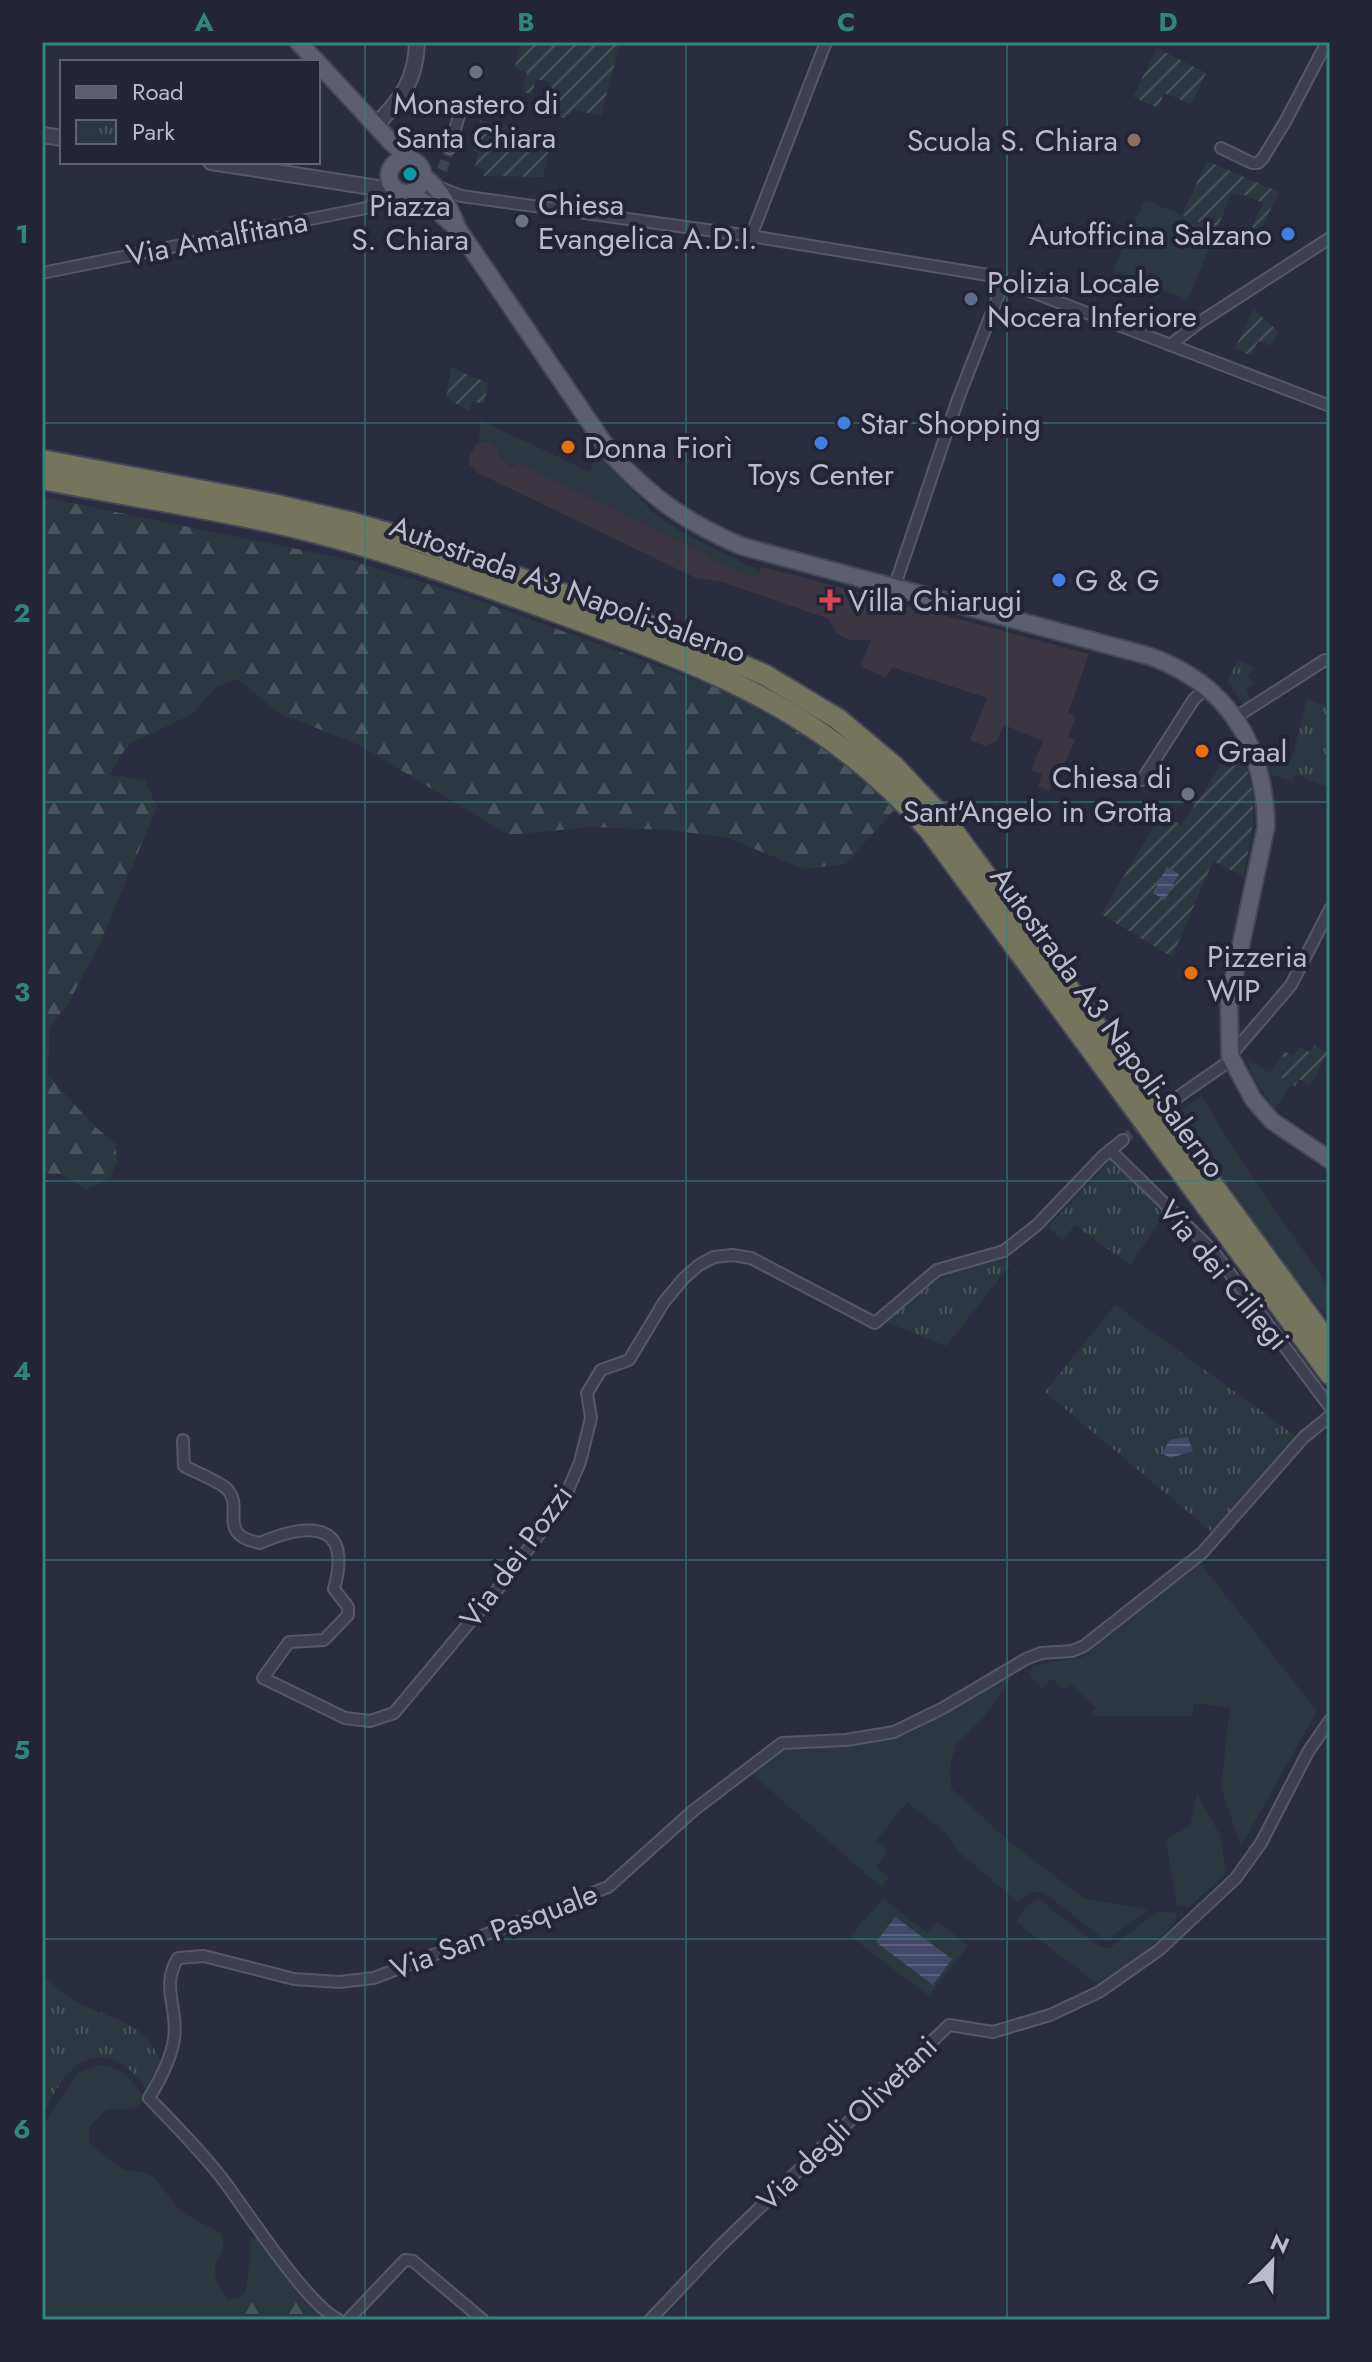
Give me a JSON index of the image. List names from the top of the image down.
{
  "streets": {
    "highway": ["Autostrada A3 Napoli-Salerno"],
    "street": [
      "Via Amalfitana",
      "Via dei Ciliegi",
      "Via dei Pozzi",
      "Via San Pasquale",
      "Via degli Olivetani"
    ]
  },
  "crossings": [
    ["Via dei Ciliegi", "Via dei Pozzi"]
  ],
  "places": {
    "other": [
      "Monastero di Santa Chiara",
      "Scuola S. Chiara",
      "Piazza S. Chiara",
      "Chiesa Evangelica A.D.I.",
      "Autofficina Salzano",
      "Polizia Locale Nocera Inferiore",
      "Star Shopping",
      "Toys Center",
      "Donna Fiorì",
      "G & G",
      "Graal",
      "Chiesa di Sant'Angelo in Grotta",
      "Pizzeria WIP"
    ],
    "health": ["Villa Chiarugi"]
  },
  "legend": ["Road", "Park"],
  "north": "top right",
  "grid": {
    "columns": [
      "A",
      "B",
      "C",
      "D"
    ],
    "rows": [
      "1",
      "2",
      "3",
      "4",
      "5",
      "6"
    ]
  }
}
